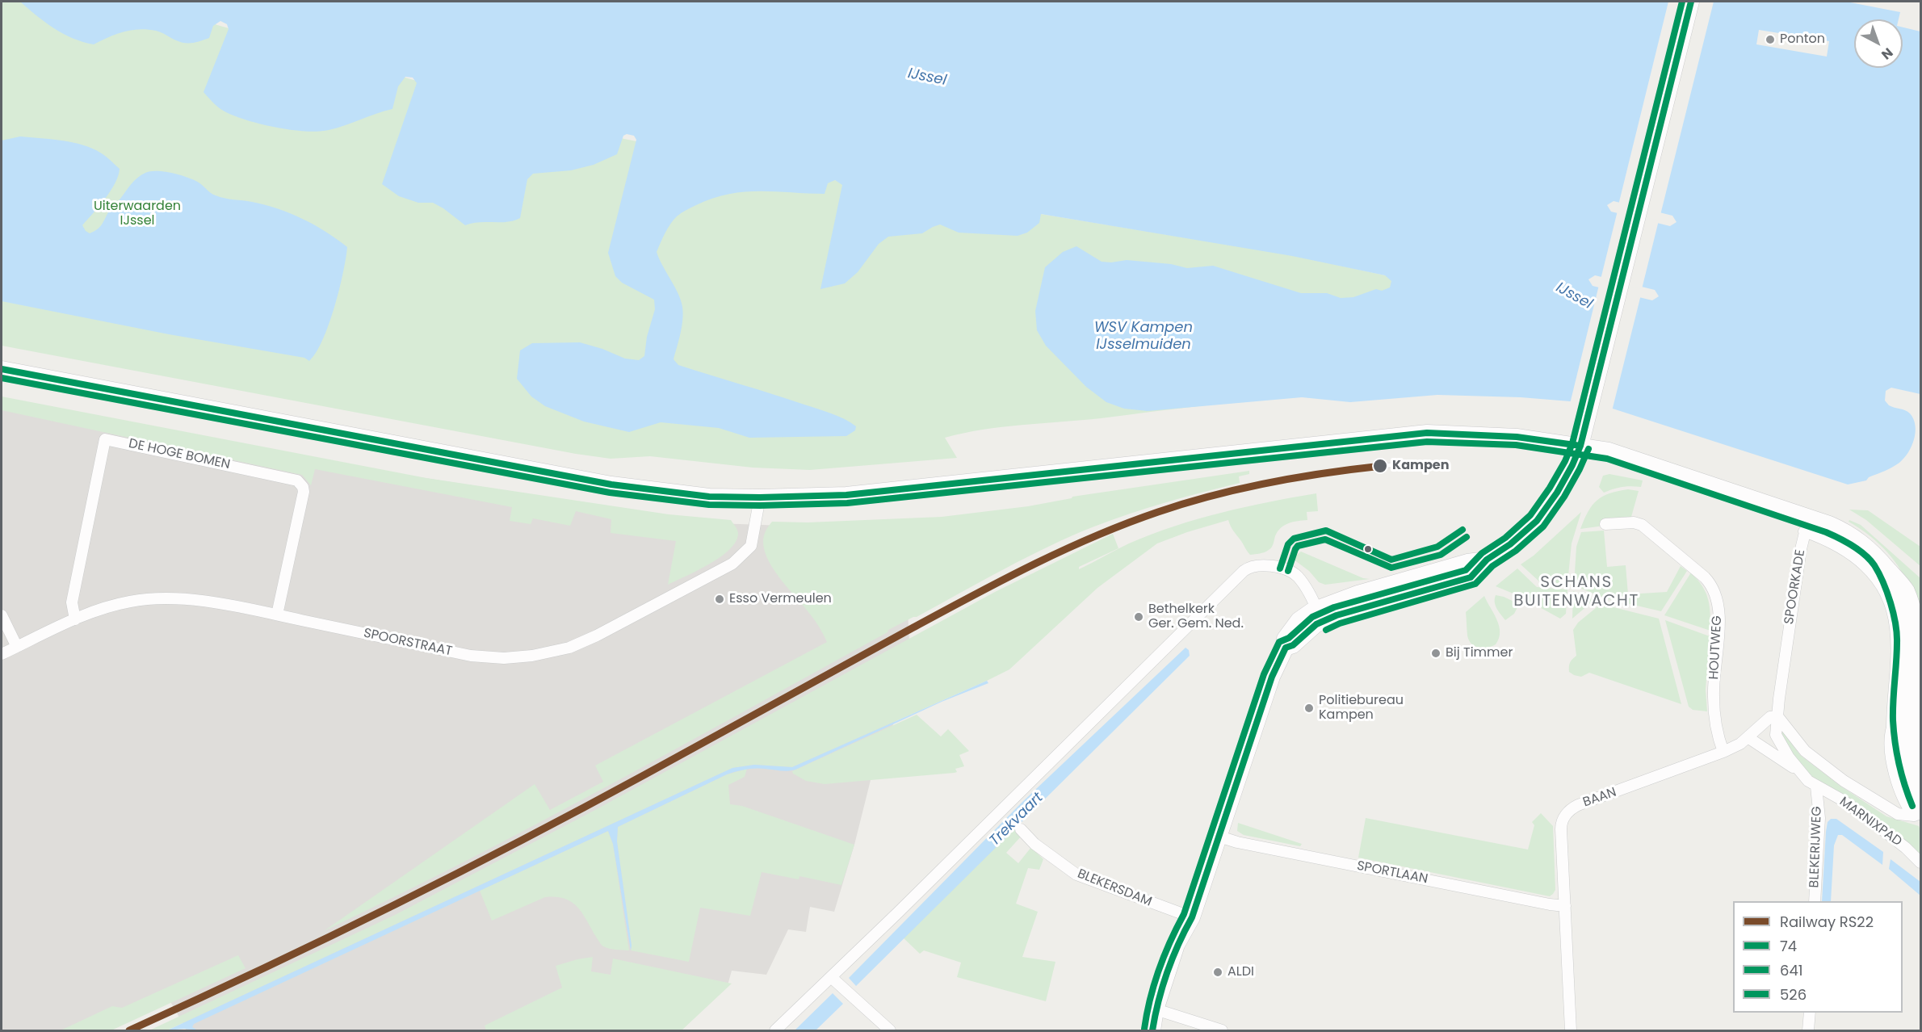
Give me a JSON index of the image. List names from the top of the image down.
{
  "streets": {
    "street": [
      "DE HOGE BOMEN",
      "SPOORKADE",
      "SPOORSTRAAT",
      "HOUTWEG",
      "BAAN",
      "MARNIXPAD",
      "BLEKERIJWEG",
      "SPORTLAAN",
      "BLEKERSDAM"
    ]
  },
  "crossings": [
    ["DE HOGE BOMEN", "SPOORSTRAAT"],
    ["SPOORKADE", "BAAN"],
    ["SPOORKADE", "BLEKERIJWEG"],
    ["HOUTWEG", "BAAN"],
    ["BAAN", "BLEKERIJWEG"],
    ["BAAN", "SPORTLAAN"],
    ["MARNIXPAD", "BLEKERIJWEG"]
  ],
  "districts": ["SCHANS BUITENWACHT"],
  "water": ["IJssel", "WSV Kampen IJsselmuiden", "Trekvaart"],
  "parks": ["Uiterwaarden IJssel"],
  "places": [
    "Ponton",
    "Kampen",
    "Esso Vermeulen",
    "Bethelkerk Ger. Gem. Ned.",
    "Bij Timmer",
    "Politiebureau Kampen",
    "ALDI"
  ],
  "lines": [
    "transit line 74",
    "transit line 526",
    "transit line 641",
    "rail line RS22"
  ],
  "legend": [
    "Railway RS22",
    "74",
    "641",
    "526"
  ],
  "north": "bottom right"
}
